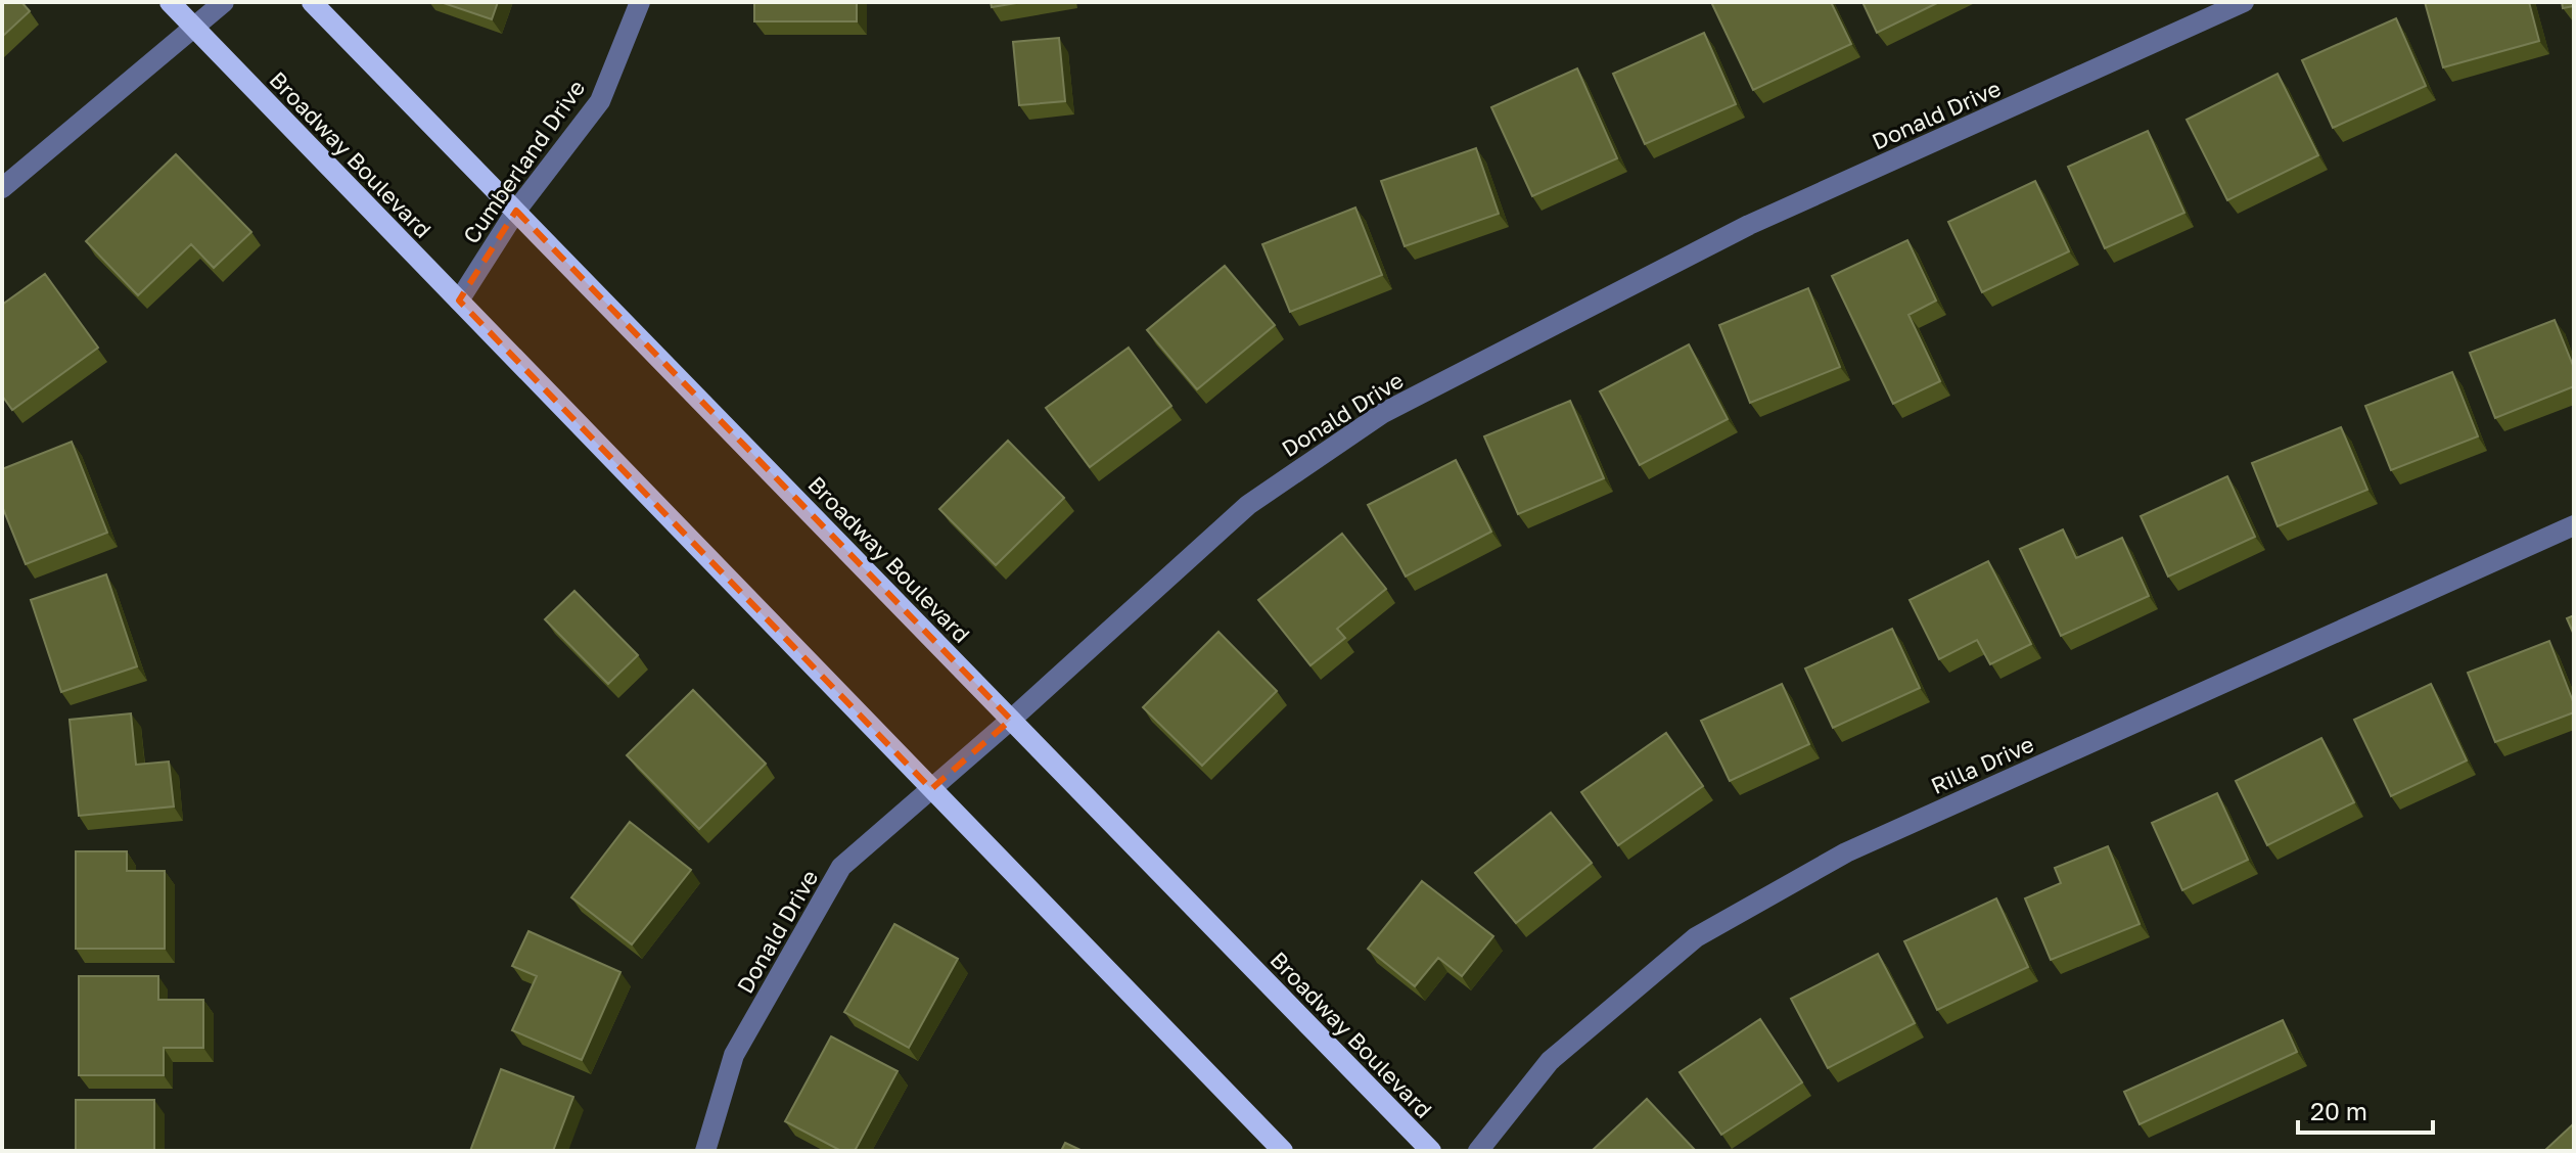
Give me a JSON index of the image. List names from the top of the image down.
{
  "streets": {
    "main road": ["Broadway Boulevard"],
    "street": ["Donald Drive", "Cumberland Drive", "Rilla Drive"]
  },
  "crossings": [
    ["Donald Drive", "Broadway Boulevard"],
    ["Broadway Boulevard", "Cumberland Drive"]
  ],
  "scale_bar": "20 m"
}
